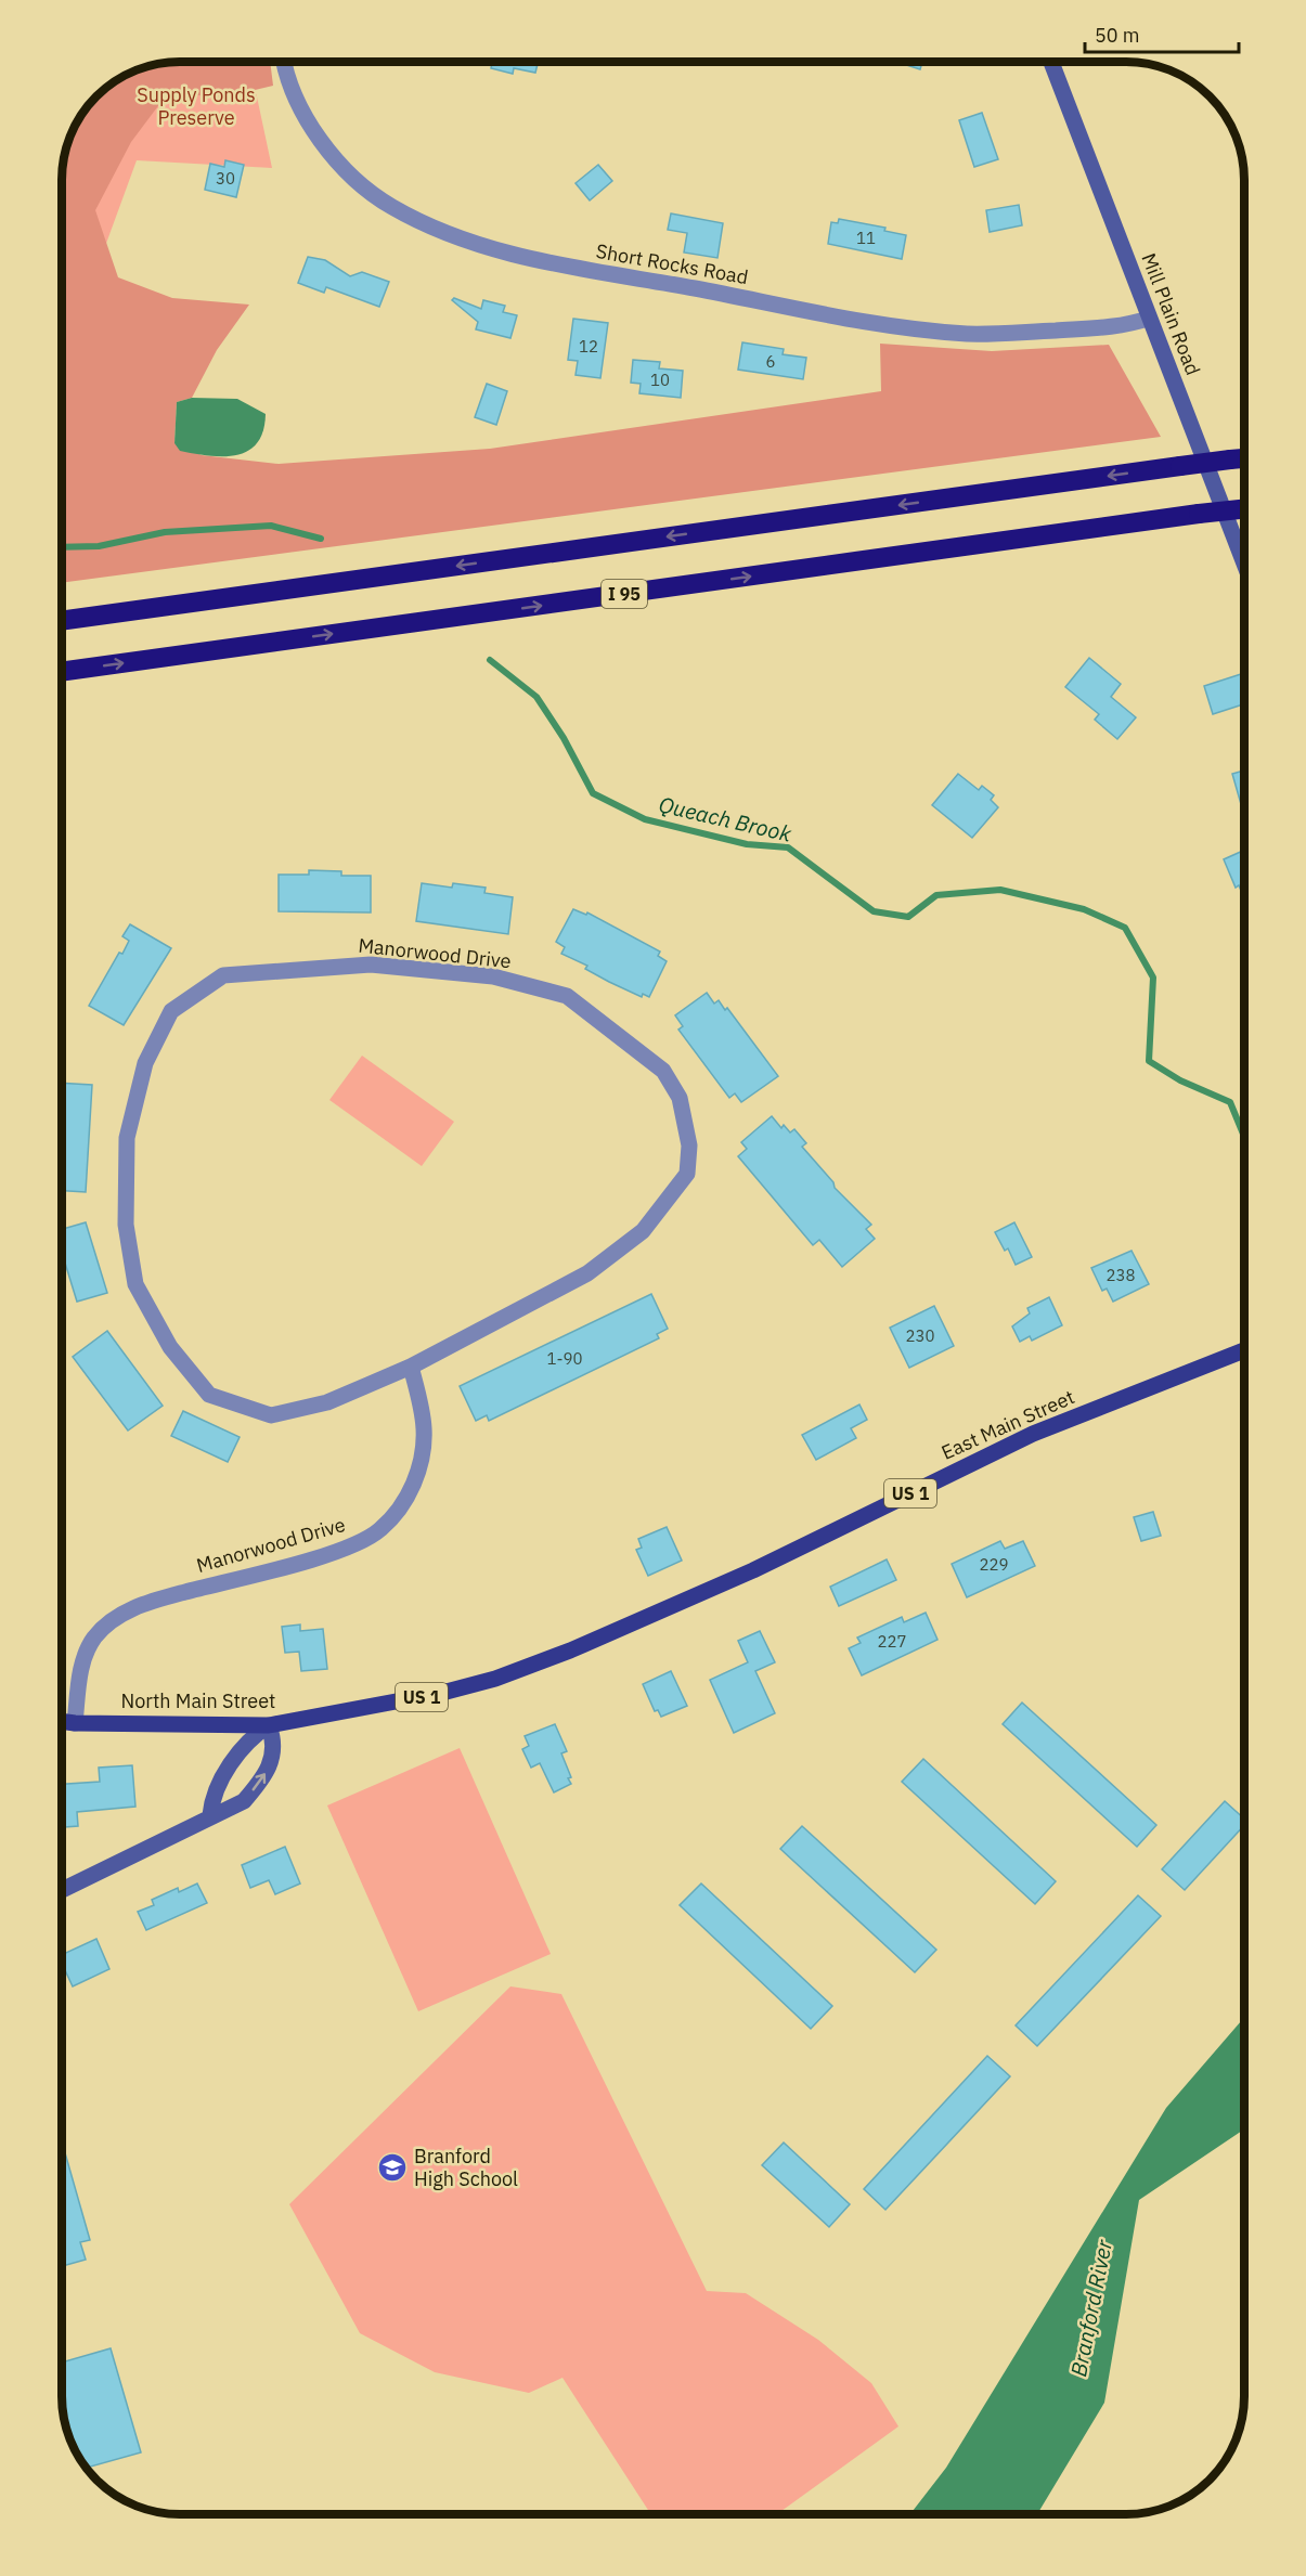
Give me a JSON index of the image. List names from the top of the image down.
{
  "streets": {
    "highway": ["I 95"],
    "main road": ["East Main Street", "US 1", "North Main Street"],
    "street": ["Short Rocks Road", "Mill Plain Road", "Manorwood Drive"]
  },
  "crossings": [
    ["Short Rocks Road", "Mill Plain Road"],
    ["Manorwood Drive", "North Main Street"],
    ["East Main Street", "North Main Street"]
  ],
  "water": ["Queach Brook", "Branford River"],
  "parks": ["Supply Ponds Preserve"],
  "places": {
    "school or university": ["Branford High School"]
  },
  "house_numbers": [
    "30",
    "11",
    "12",
    "6",
    "10",
    "238",
    "230",
    "1-90",
    "229",
    "227"
  ],
  "scale_bar": "50 m"
}
